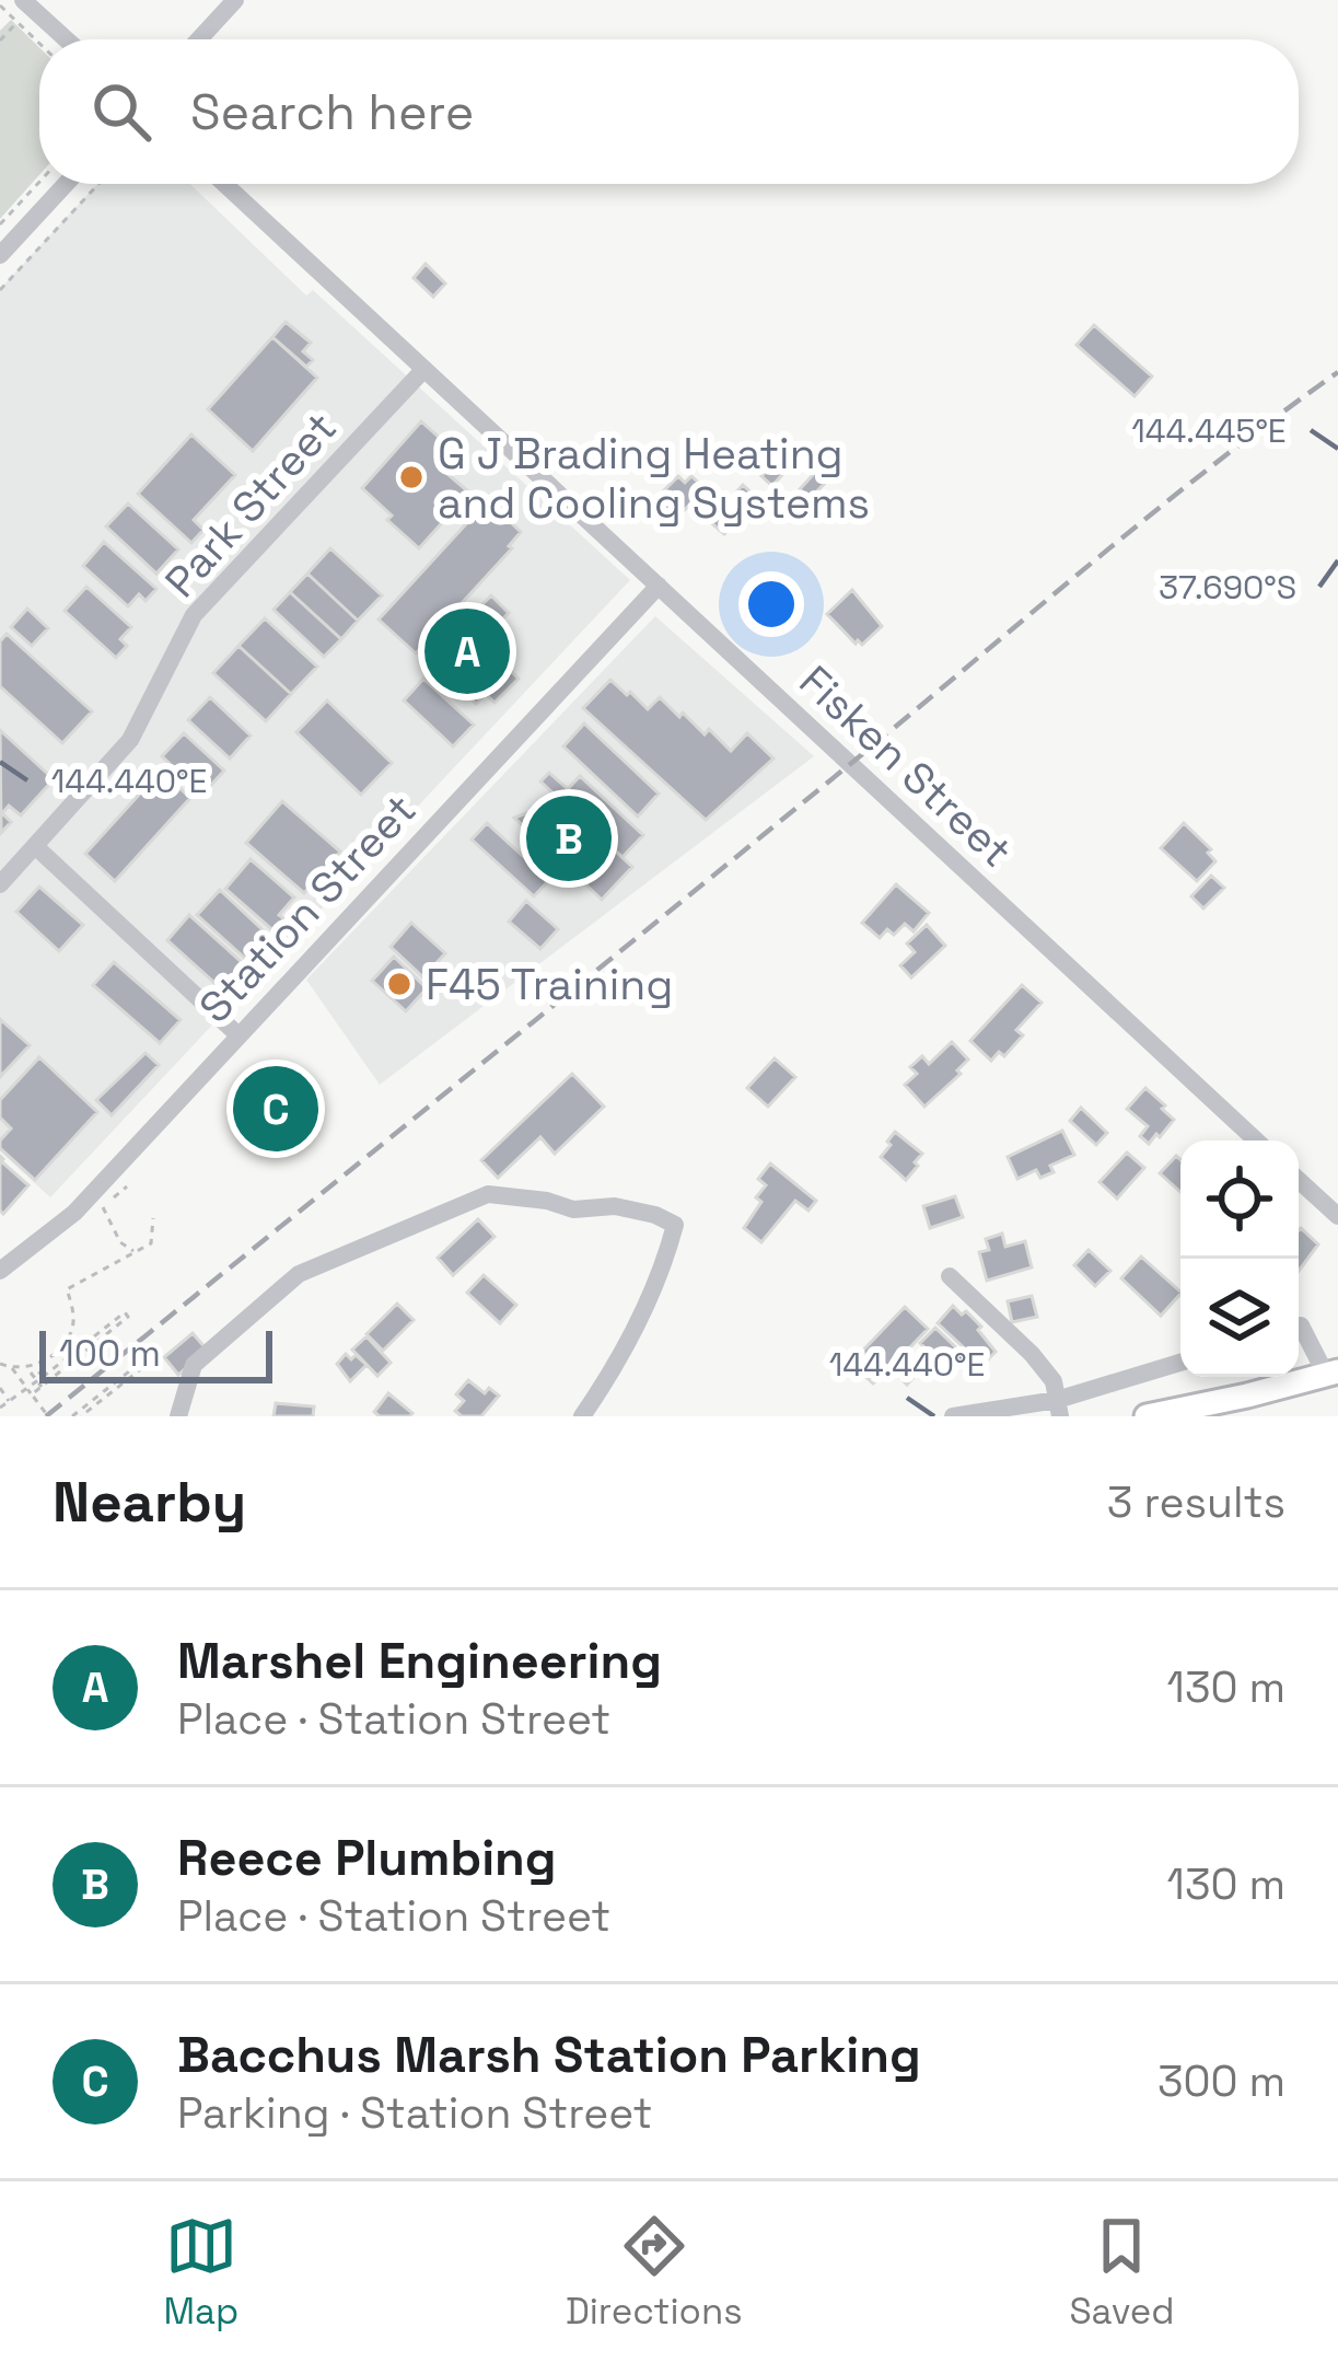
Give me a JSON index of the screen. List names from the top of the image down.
{
  "streets": {
    "street": ["Park Street", "Fisken Street", "Station Street"]
  },
  "crossings": [
    ["Park Street", "Fisken Street"],
    ["Fisken Street", "Station Street"]
  ],
  "places": ["G J Brading Heating and Cooling Systems", "F45 Training"],
  "scale_bar": "100 m",
  "page": {
    "search": "Search here",
    "pins": ["A", "B", "C"],
    "scale": "100 m",
    "heading": ["Nearby", "3 results"],
    "list": [
      {
        "mark": "A",
        "name": "Marshel Engineering",
        "note": "Place · Station Street",
        "value": "130 m"
      },
      {
        "mark": "B",
        "name": "Reece Plumbing",
        "note": "Place · Station Street",
        "value": "130 m"
      },
      {
        "mark": "C",
        "name": "Bacchus Marsh Station Parking",
        "note": "Parking · Station Street",
        "value": "300 m"
      }
    ],
    "nav": ["Map", "Directions", "Saved"]
  },
  "coordinates": ["144.445°E", "37.690°S", "144.440°E"]
}
